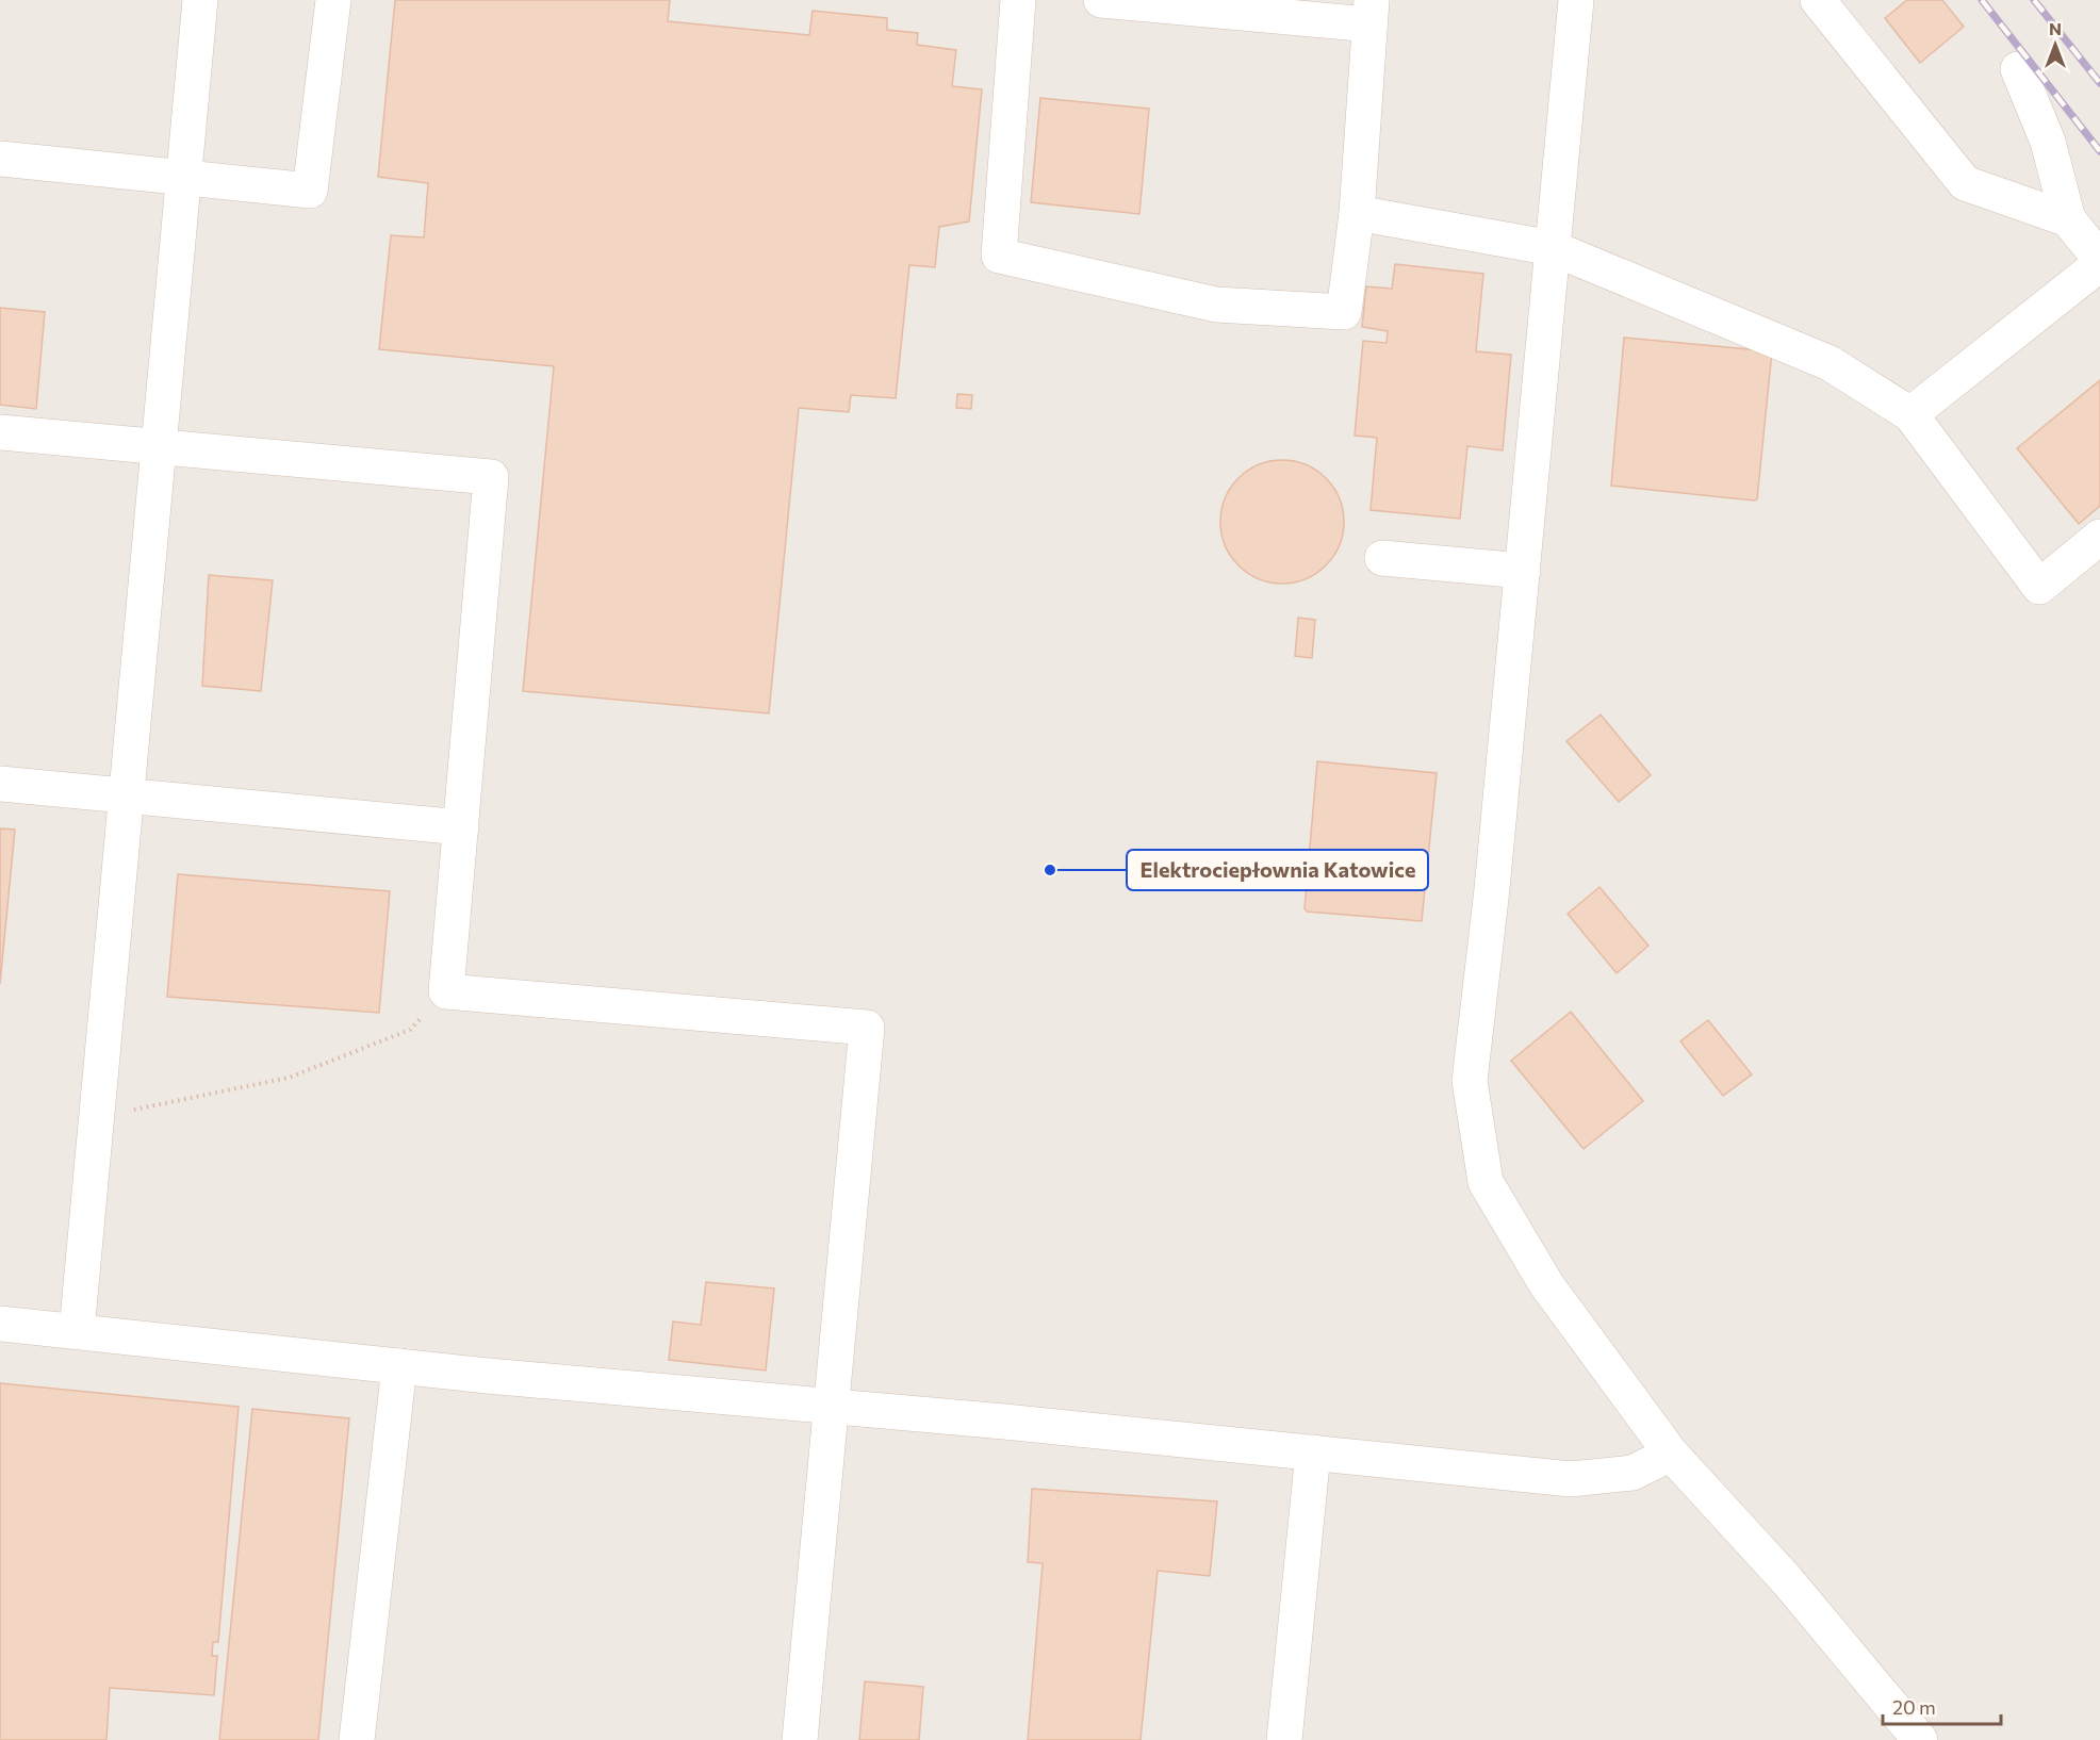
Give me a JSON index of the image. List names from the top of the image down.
{
  "places": ["Elektrociepłownia Katowice"],
  "scale_bar": "20 m",
  "north": "top"
}
